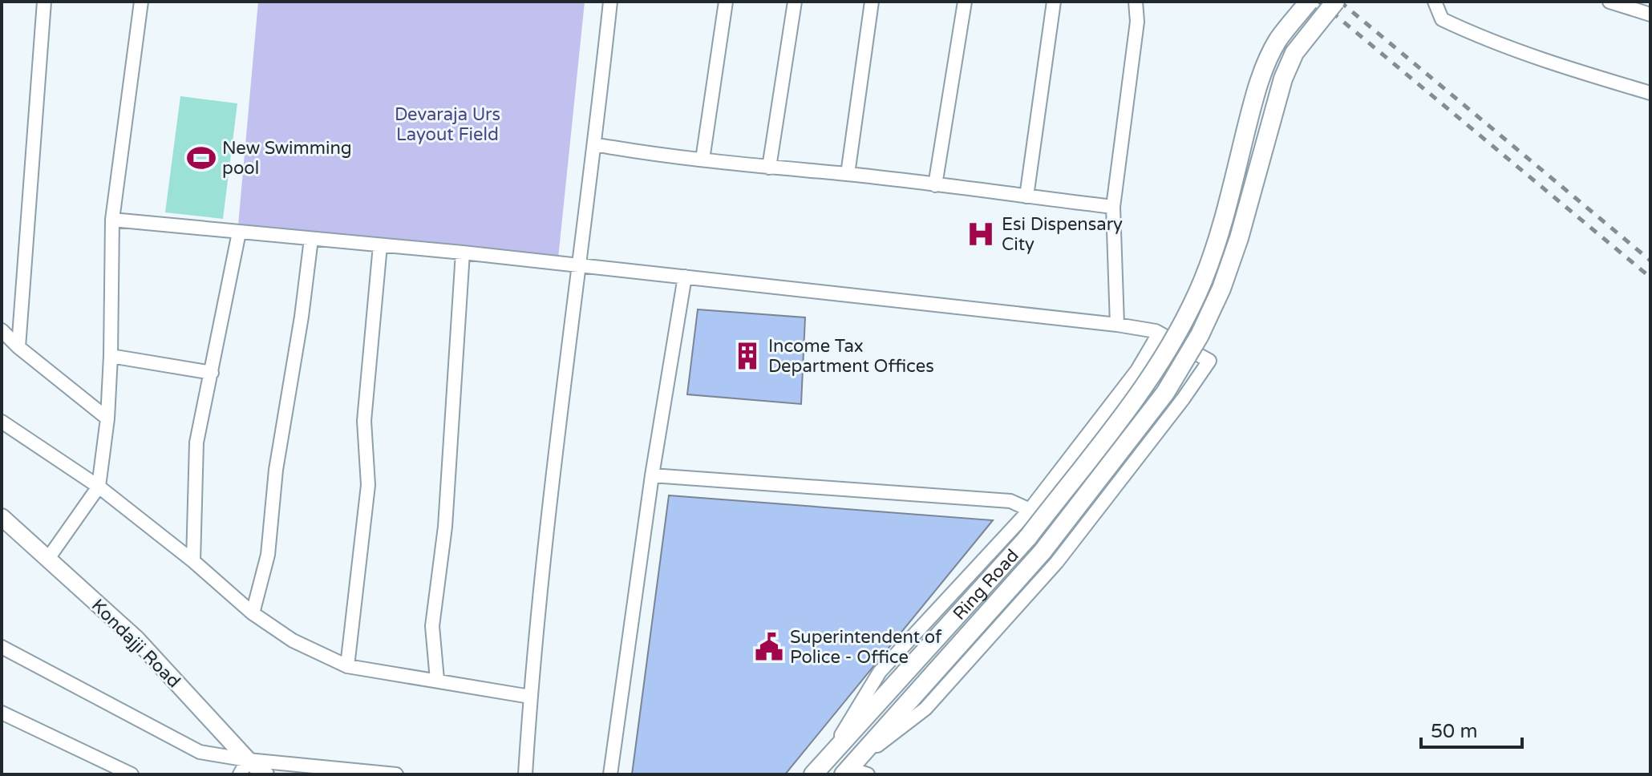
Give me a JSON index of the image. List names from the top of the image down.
{
  "streets": {
    "main road": ["Ring Road"],
    "street": ["Kondajji Road"]
  },
  "parks": ["Devaraja Urs Layout Field"],
  "places": {
    "sports": ["New Swimming pool"],
    "hospital": ["Esi Dispensary City"],
    "building": ["Income Tax Department Offices"],
    "public building": ["Superintendent of Police - Office"]
  },
  "scale_bar": "50 m"
}
